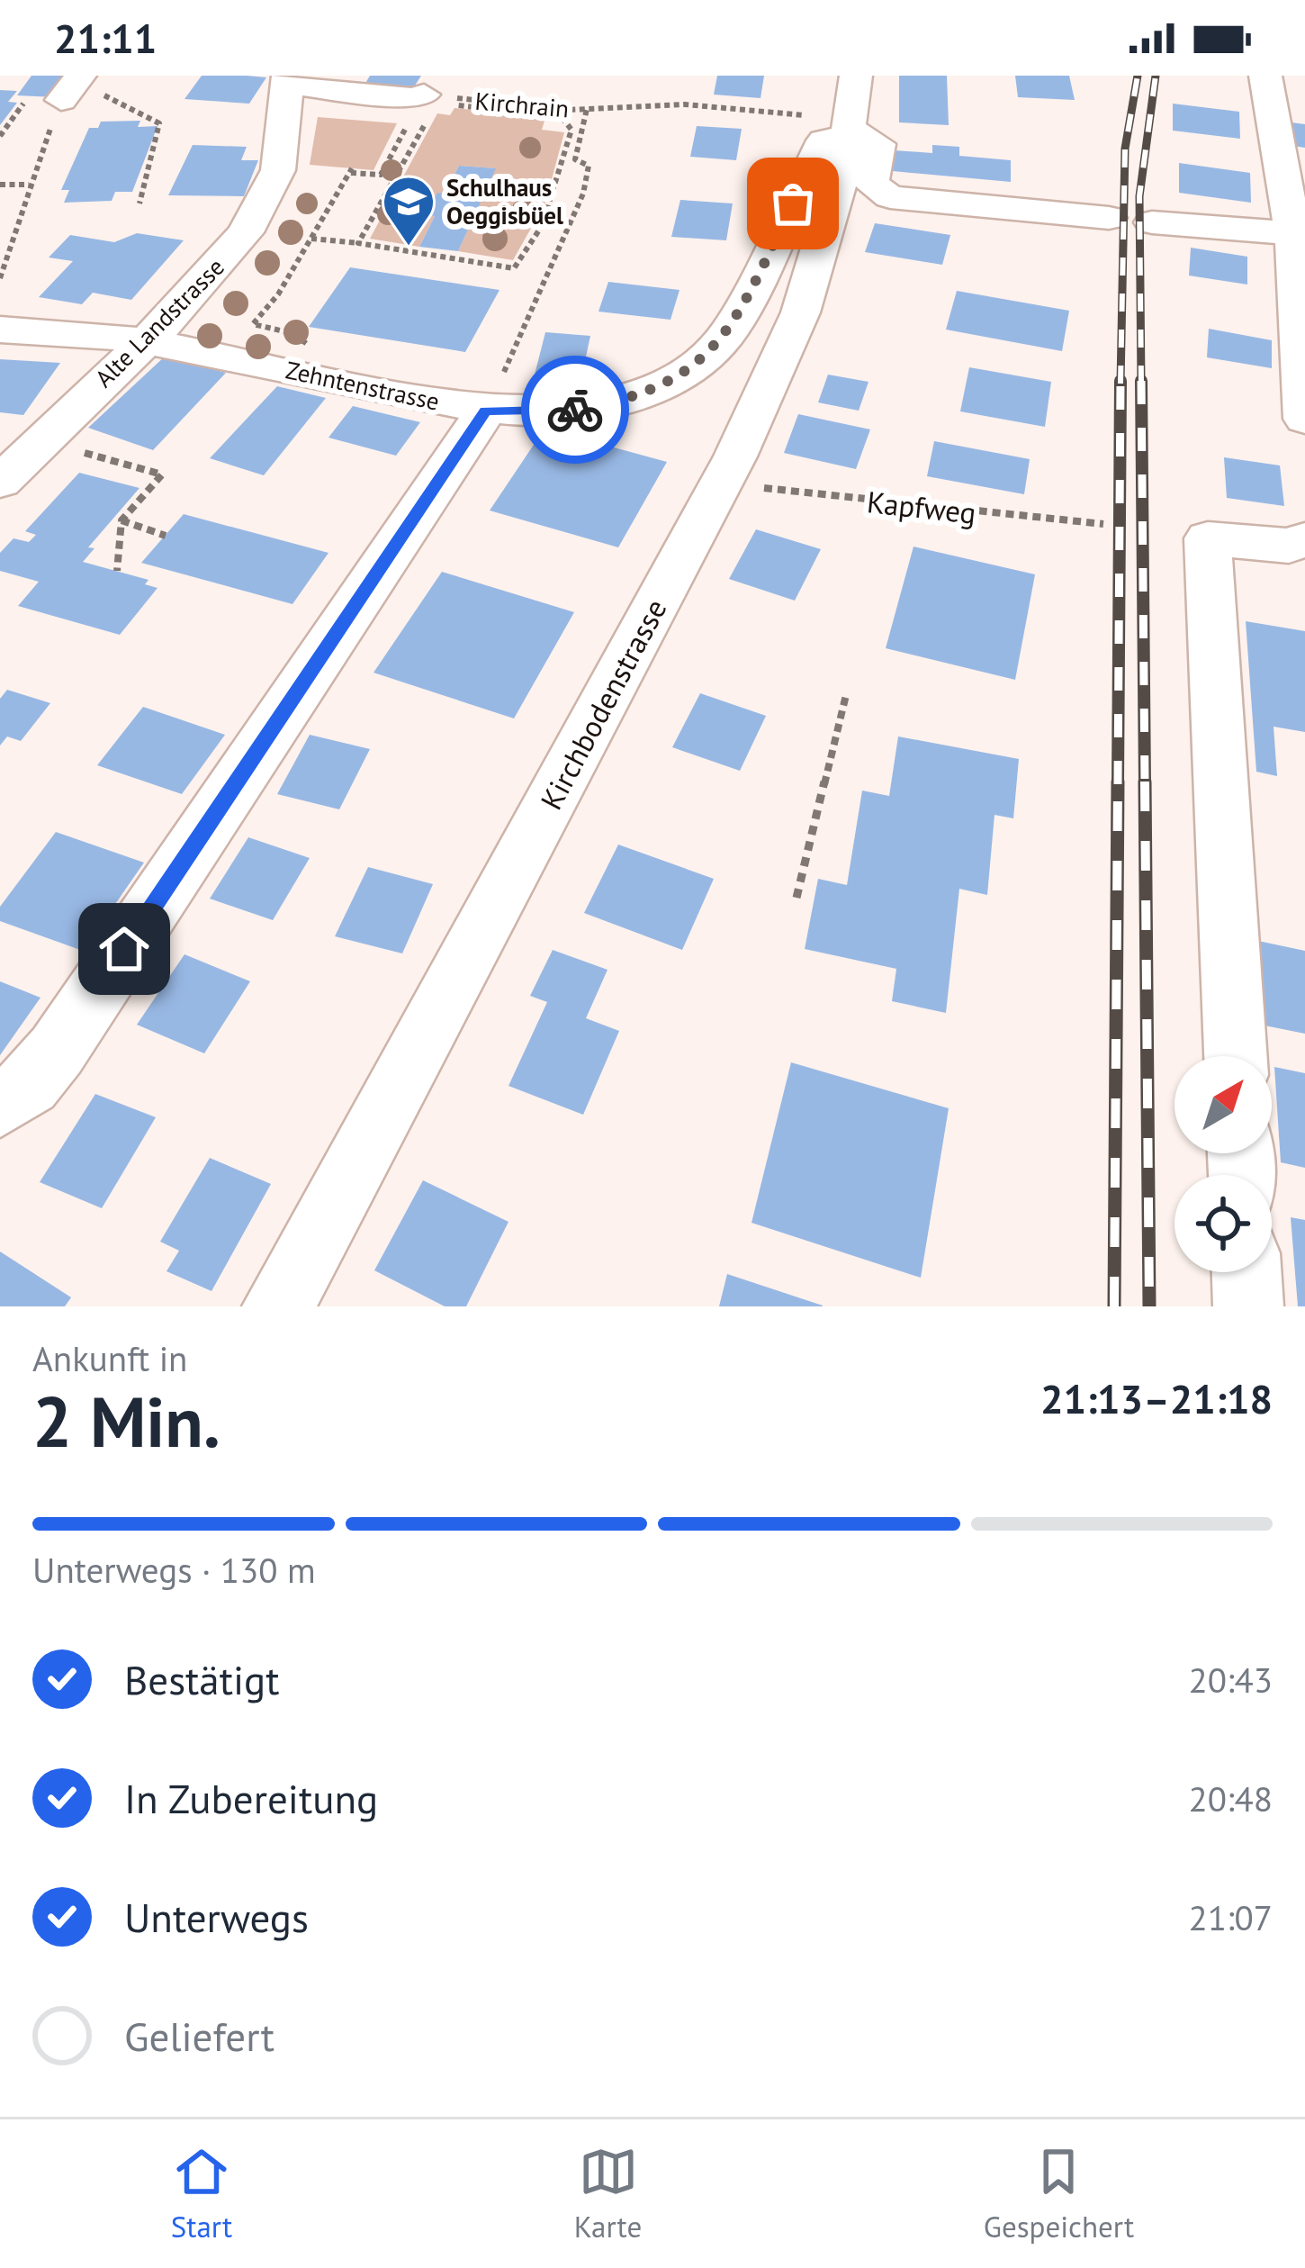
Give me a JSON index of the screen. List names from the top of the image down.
{
  "streets": {
    "street": ["Alte Landstrasse", "Zehntenstrasse", "Kirchbodenstrasse"],
    "path": ["Kirchrain", "Kapfweg"]
  },
  "crossings": [
    ["Kirchrain", "Zehntenstrasse"],
    ["Kirchrain", "Kirchbodenstrasse"],
    ["Alte Landstrasse", "Zehntenstrasse"],
    ["Zehntenstrasse", "Kirchbodenstrasse"]
  ],
  "places": {
    "school or university": ["Schulhaus Oeggisbüel"]
  },
  "north": "top right",
  "page": {
    "status": "21:11",
    "heading": ["2 Min.", "Ankunft in", "21:13–21:18"],
    "bar": "Unterwegs · 130 m",
    "list": [
      ["Bestätigt", "20:43"],
      ["In Zubereitung", "20:48"],
      ["Unterwegs", "21:07"],
      "Geliefert"
    ],
    "tabs": ["Start", "Karte", "Gespeichert"]
  }
}
